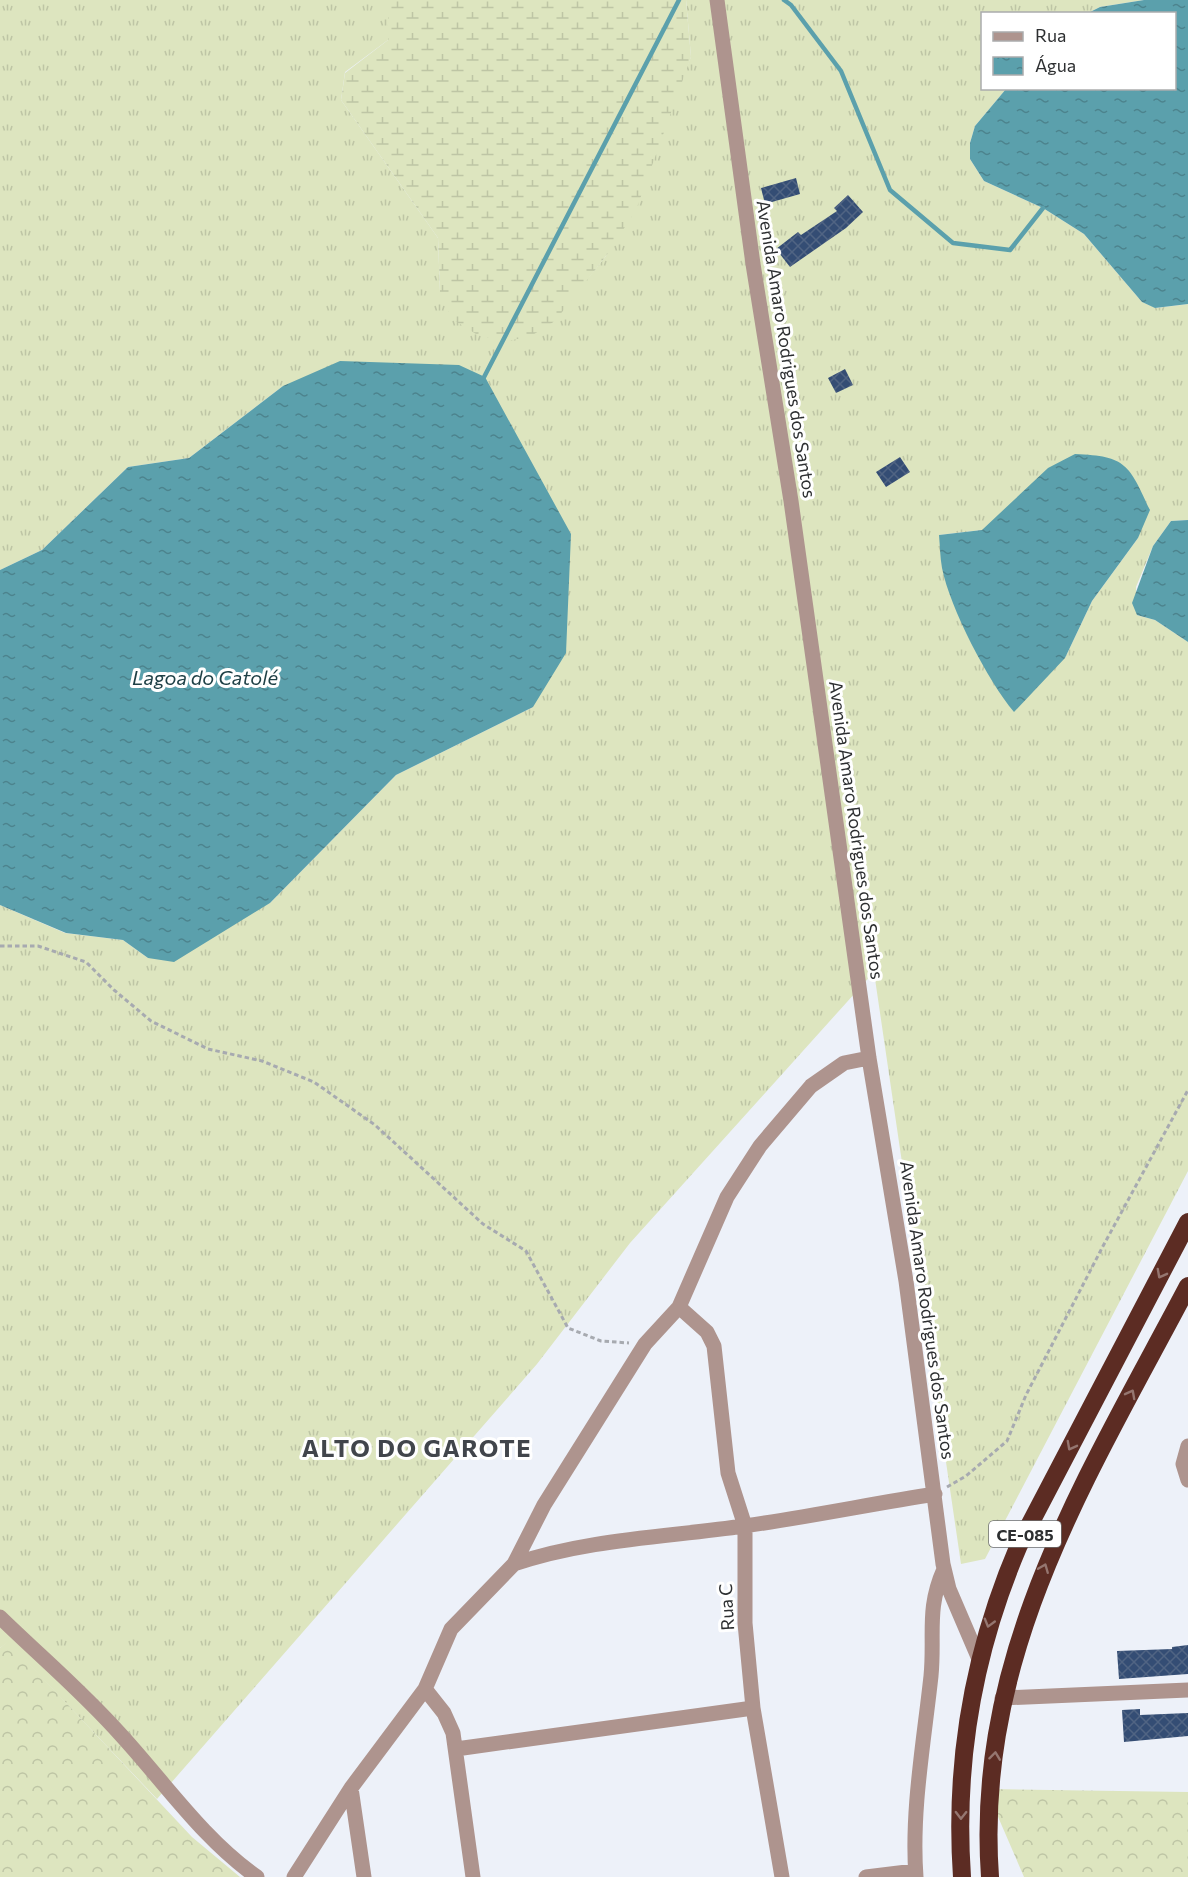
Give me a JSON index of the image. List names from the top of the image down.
{
  "streets": {
    "highway": ["CE-085"],
    "street": ["Avenida Amaro Rodrigues dos Santos", "Rua C"]
  },
  "crossings": [
    ["Avenida Amaro Rodrigues dos Santos", "CE-085"]
  ],
  "districts": ["ALTO DO GAROTE"],
  "water": ["Lagoa do Catolé"],
  "legend": ["Rua", "Água"]
}
